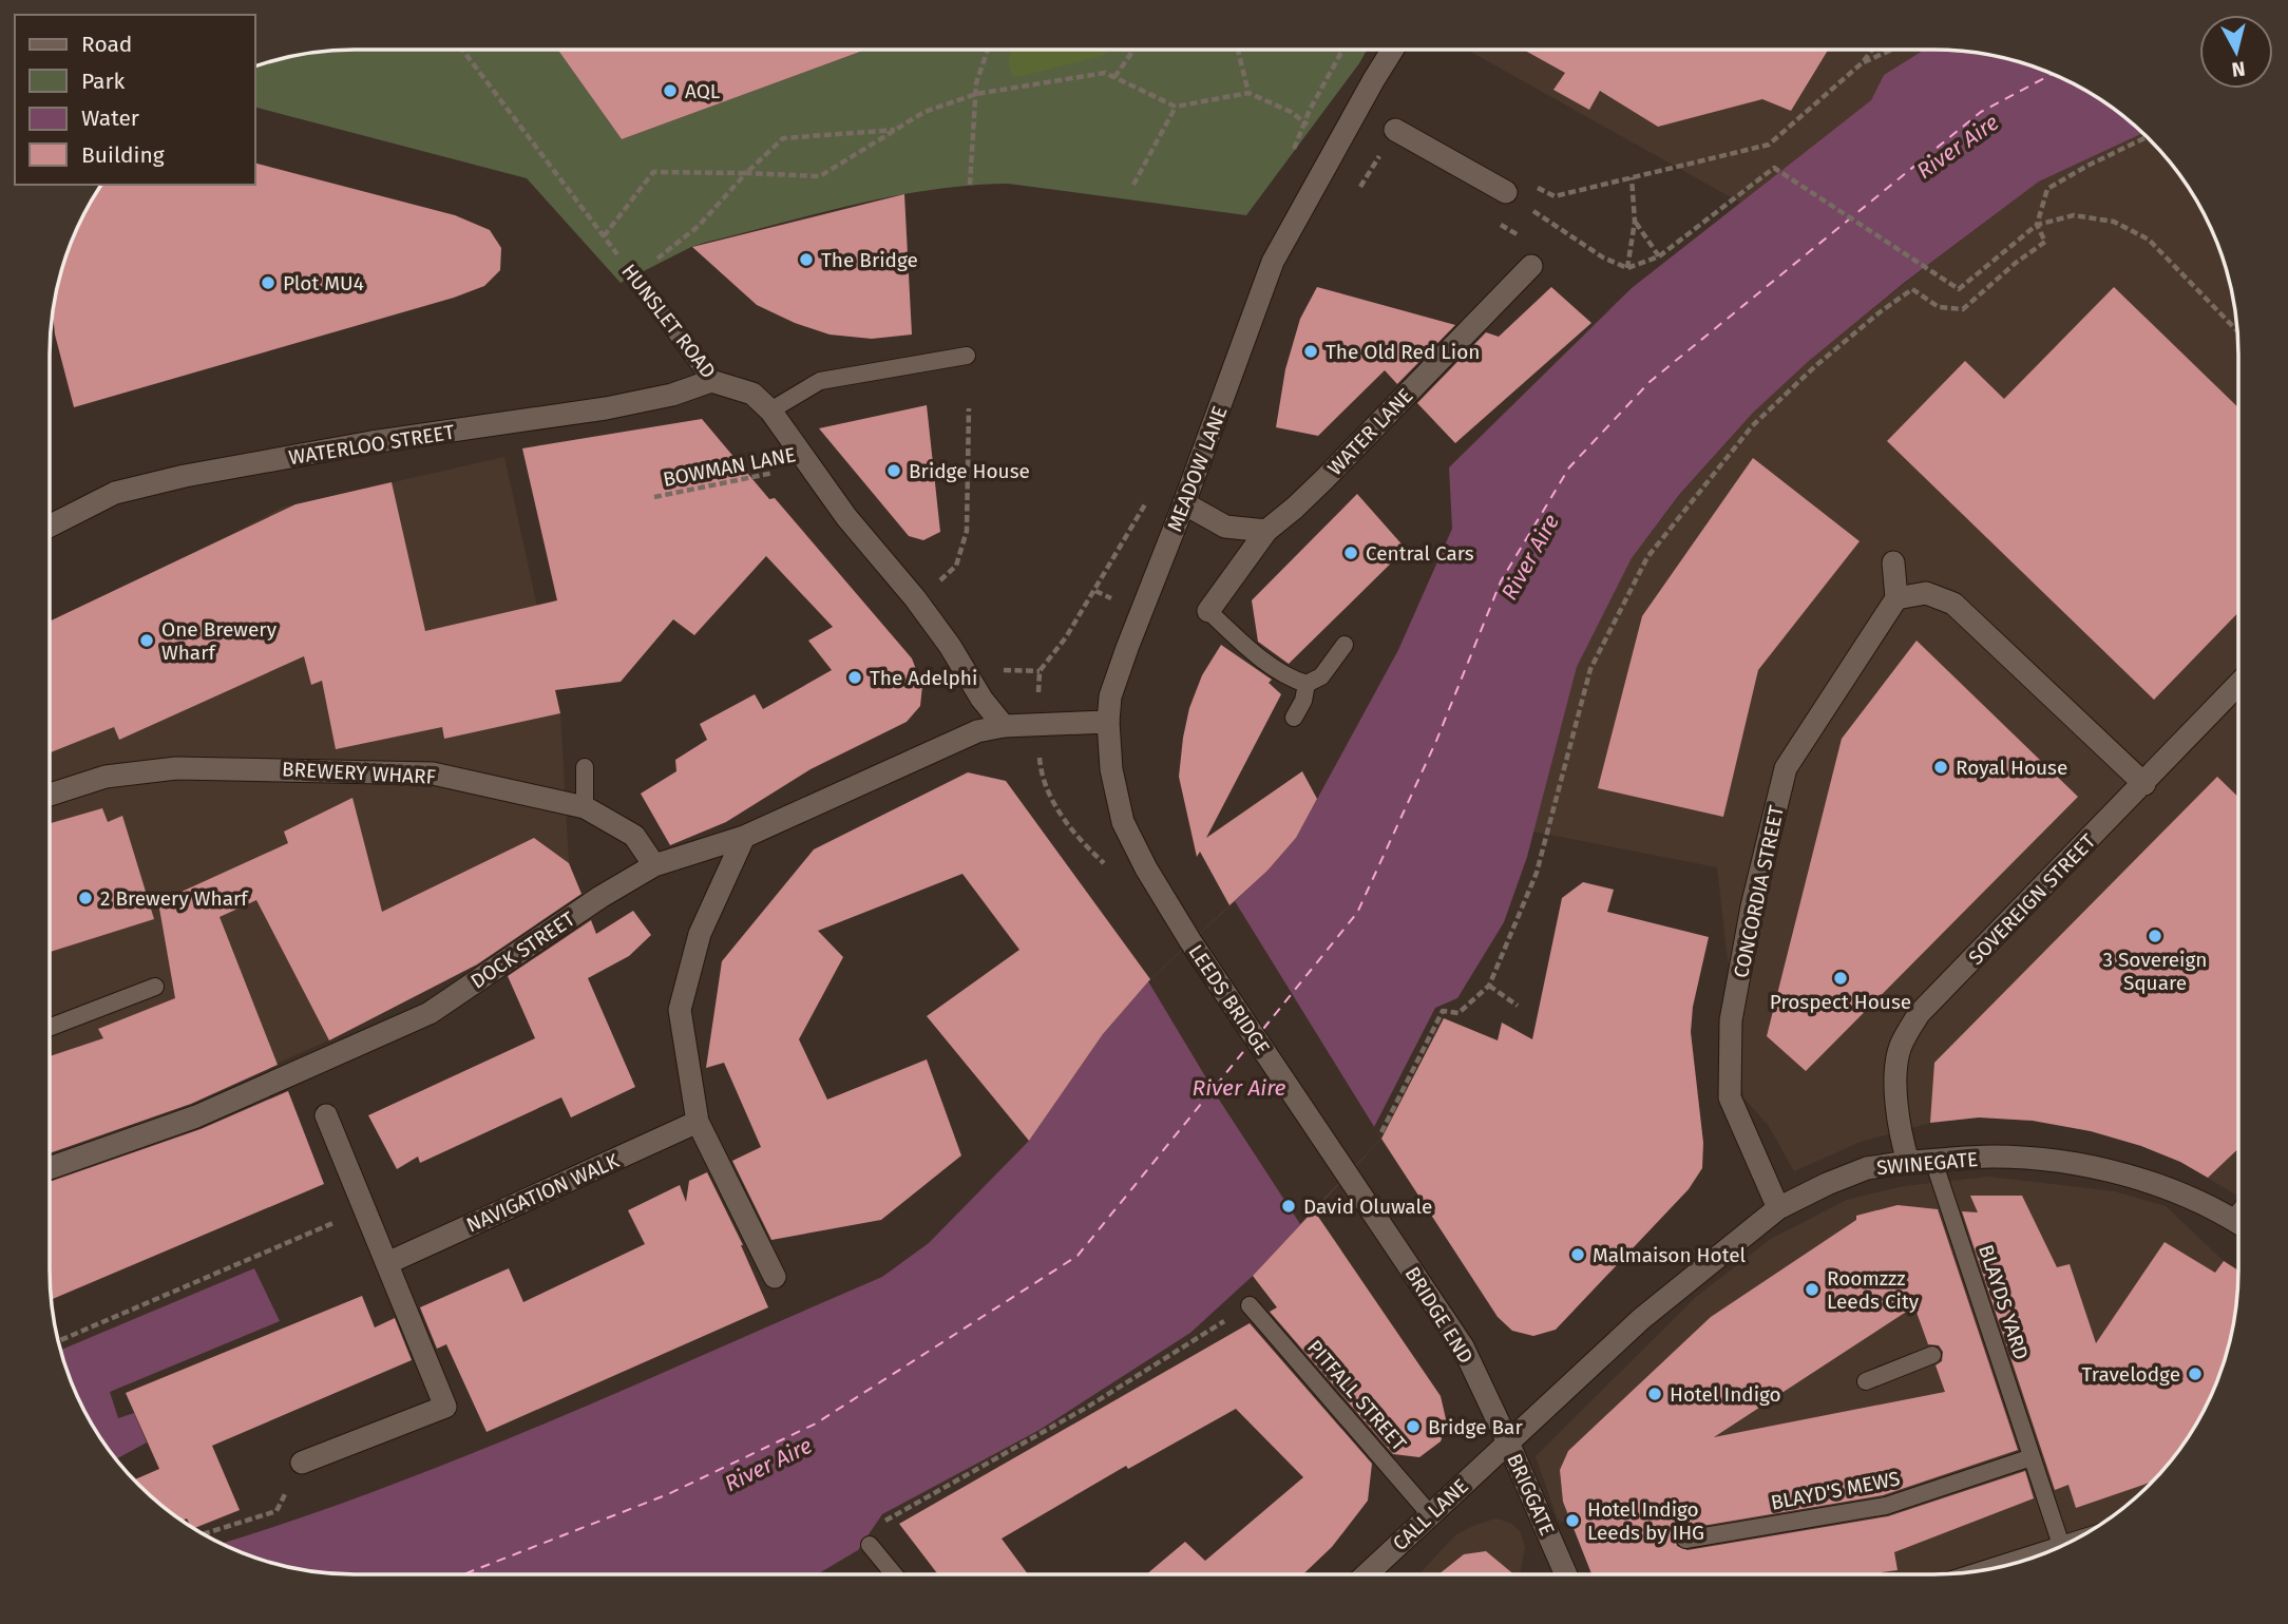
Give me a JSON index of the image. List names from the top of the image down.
{
  "streets": {
    "street": [
      "HUNSLET ROAD",
      "WATER LANE",
      "WATERLOO STREET",
      "MEADOW LANE",
      "BREWERY WHARF",
      "CONCORDIA STREET",
      "SOVEREIGN STREET",
      "DOCK STREET",
      "LEEDS BRIDGE",
      "SWINEGATE",
      "NAVIGATION WALK",
      "BRIDGE END",
      "BRIGGATE",
      "CALL LANE"
    ],
    "lane": ["BLAYDS YARD", "PITFALL STREET", "BLAYD'S MEWS"],
    "path": ["BOWMAN LANE"]
  },
  "crossings": [
    ["HUNSLET ROAD", "WATERLOO STREET"],
    ["HUNSLET ROAD", "BOWMAN LANE"],
    ["HUNSLET ROAD", "DOCK STREET"],
    ["MEADOW LANE", "DOCK STREET"],
    ["MEADOW LANE", "LEEDS BRIDGE"],
    ["BREWERY WHARF", "DOCK STREET"],
    ["CONCORDIA STREET", "SWINEGATE"],
    ["SOVEREIGN STREET", "SWINEGATE"],
    ["LEEDS BRIDGE", "BRIDGE END"],
    ["SWINEGATE", "BLAYDS YARD"],
    ["SWINEGATE", "BRIDGE END"],
    ["SWINEGATE", "BRIGGATE"],
    ["SWINEGATE", "CALL LANE"],
    ["BLAYDS YARD", "BLAYD'S MEWS"],
    ["BRIDGE END", "BRIGGATE"],
    ["BRIDGE END", "CALL LANE"],
    ["PITFALL STREET", "CALL LANE"],
    ["BRIGGATE", "CALL LANE"]
  ],
  "water": ["River Aire"],
  "places": [
    "AQL",
    "The Bridge",
    "Plot MU4",
    "The Old Red Lion",
    "Bridge House",
    "Central Cars",
    "One Brewery Wharf",
    "The Adelphi",
    "Royal House",
    "2 Brewery Wharf",
    "3 Sovereign Square",
    "Prospect House",
    "David Oluwale",
    "Malmaison Hotel",
    "Roomzzz Leeds City",
    "Travelodge",
    "Hotel Indigo",
    "Bridge Bar",
    "Hotel Indigo Leeds by IHG"
  ],
  "legend": [
    "Road",
    "Park",
    "Water",
    "Building"
  ],
  "north": "bottom"
}
